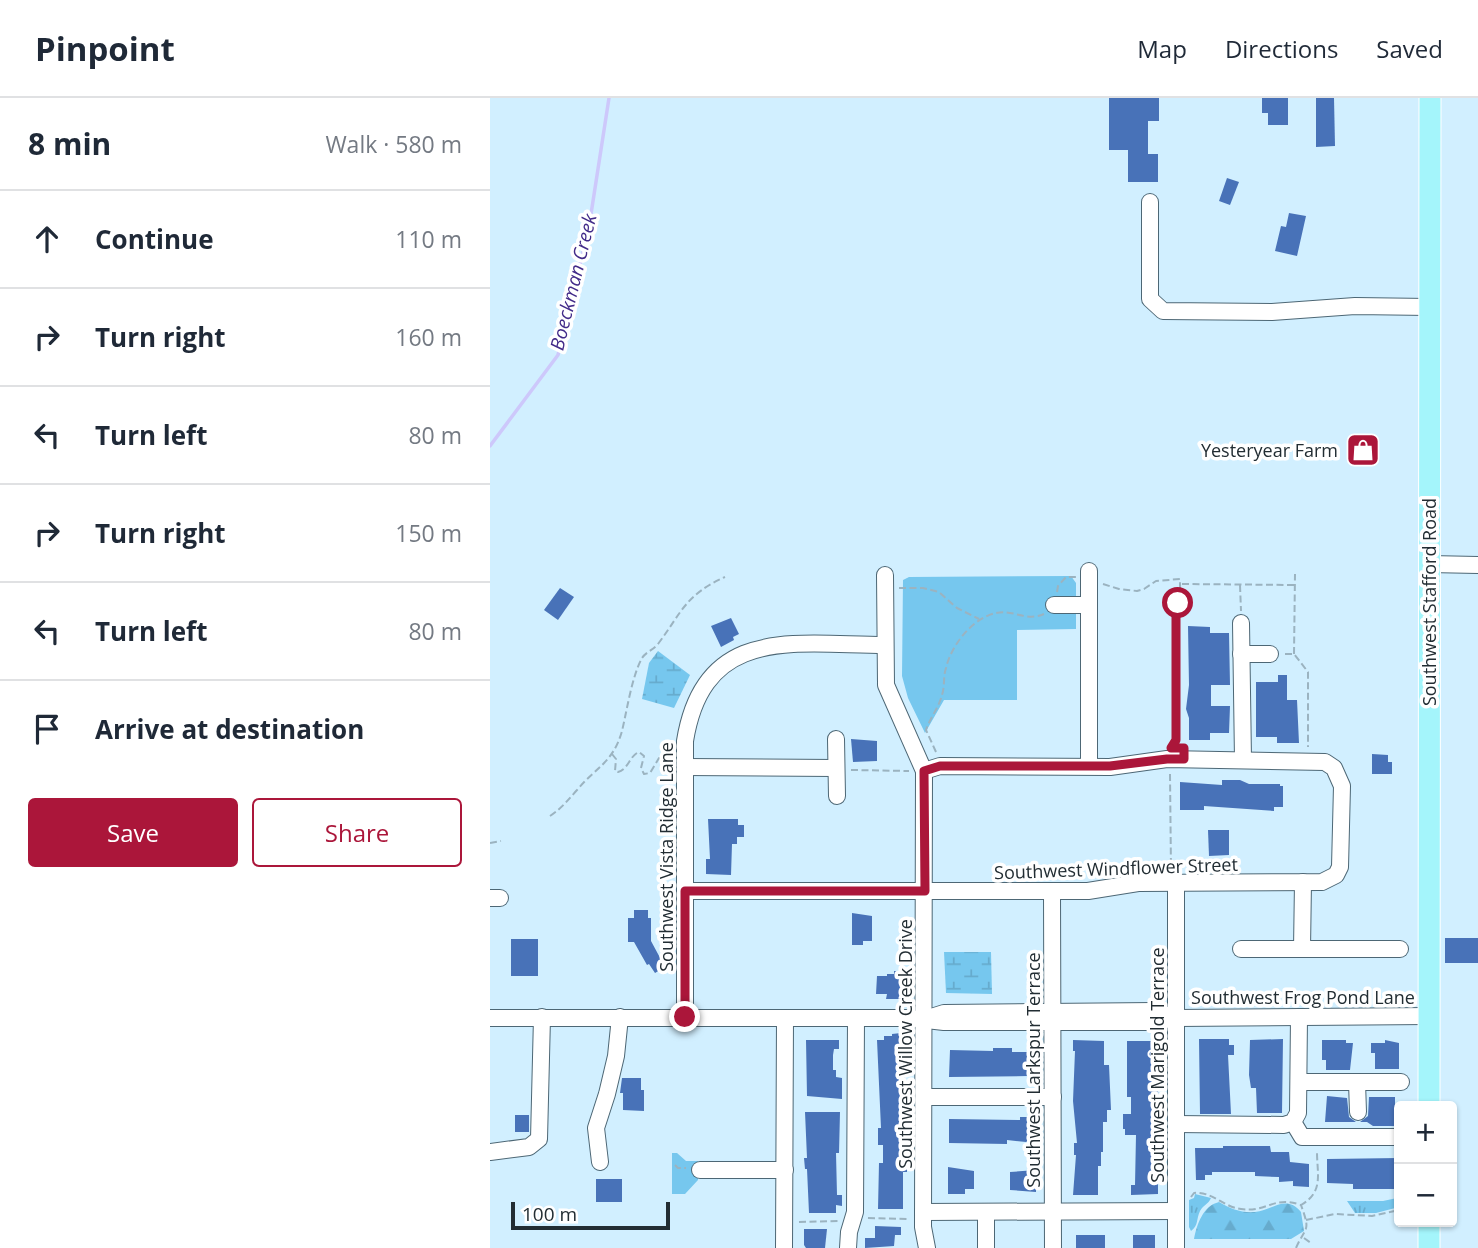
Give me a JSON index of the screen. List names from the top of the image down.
{
  "streets": {
    "main road": ["Southwest Stafford Road"],
    "street": [
      "Southwest Vista Ridge Lane",
      "Southwest Windflower Street",
      "Southwest Frog Pond Lane",
      "Southwest Willow Creek Drive",
      "Southwest Marigold Terrace",
      "Southwest Larkspur Terrace"
    ]
  },
  "crossings": [
    ["Southwest Stafford Road", "Southwest Frog Pond Lane"],
    ["Southwest Vista Ridge Lane", "Southwest Windflower Street"],
    ["Southwest Vista Ridge Lane", "Southwest Frog Pond Lane"],
    ["Southwest Vista Ridge Lane", "Southwest Willow Creek Drive"],
    ["Southwest Windflower Street", "Southwest Willow Creek Drive"],
    ["Southwest Windflower Street", "Southwest Marigold Terrace"],
    ["Southwest Windflower Street", "Southwest Larkspur Terrace"],
    ["Southwest Frog Pond Lane", "Southwest Willow Creek Drive"],
    ["Southwest Frog Pond Lane", "Southwest Marigold Terrace"],
    ["Southwest Frog Pond Lane", "Southwest Larkspur Terrace"]
  ],
  "water": ["Boeckman Creek"],
  "places": {
    "shop": ["Yesteryear Farm"]
  },
  "scale_bar": "100 m",
  "page": {
    "header": "Pinpoint",
    "nav": ["Map", "Directions", "Saved"],
    "heading": ["8 min", "Walk · 580 m"],
    "list": [
      ["Continue", "110 m"],
      ["Turn right", "160 m"],
      ["Turn left", "80 m"],
      ["Turn right", "150 m"],
      ["Turn left", "80 m"],
      "Arrive at destination"
    ],
    "buttons": ["Save", "Share"],
    "map_buttons": ["+", "−"],
    "scale": "100 m"
  }
}
